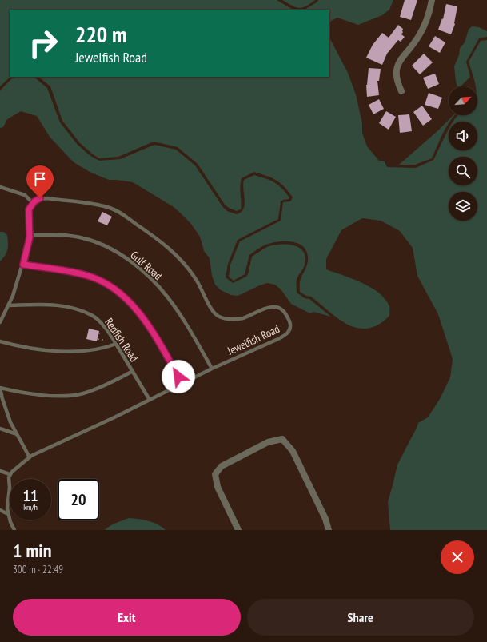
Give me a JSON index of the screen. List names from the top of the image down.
{
  "streets": {
    "lane": ["Gulf Road", "Redfish Road", "Jewelfish Road"]
  },
  "crossings": [
    ["Gulf Road", "Jewelfish Road"],
    ["Redfish Road", "Jewelfish Road"]
  ],
  "north": "top right",
  "page": {
    "turn": ["220 m", "Jewelfish Road"],
    "speed": "11 km/h",
    "limit": "20",
    "heading": ["1 min", "300 m · 22:49"],
    "buttons": ["Exit", "Share"]
  }
}
